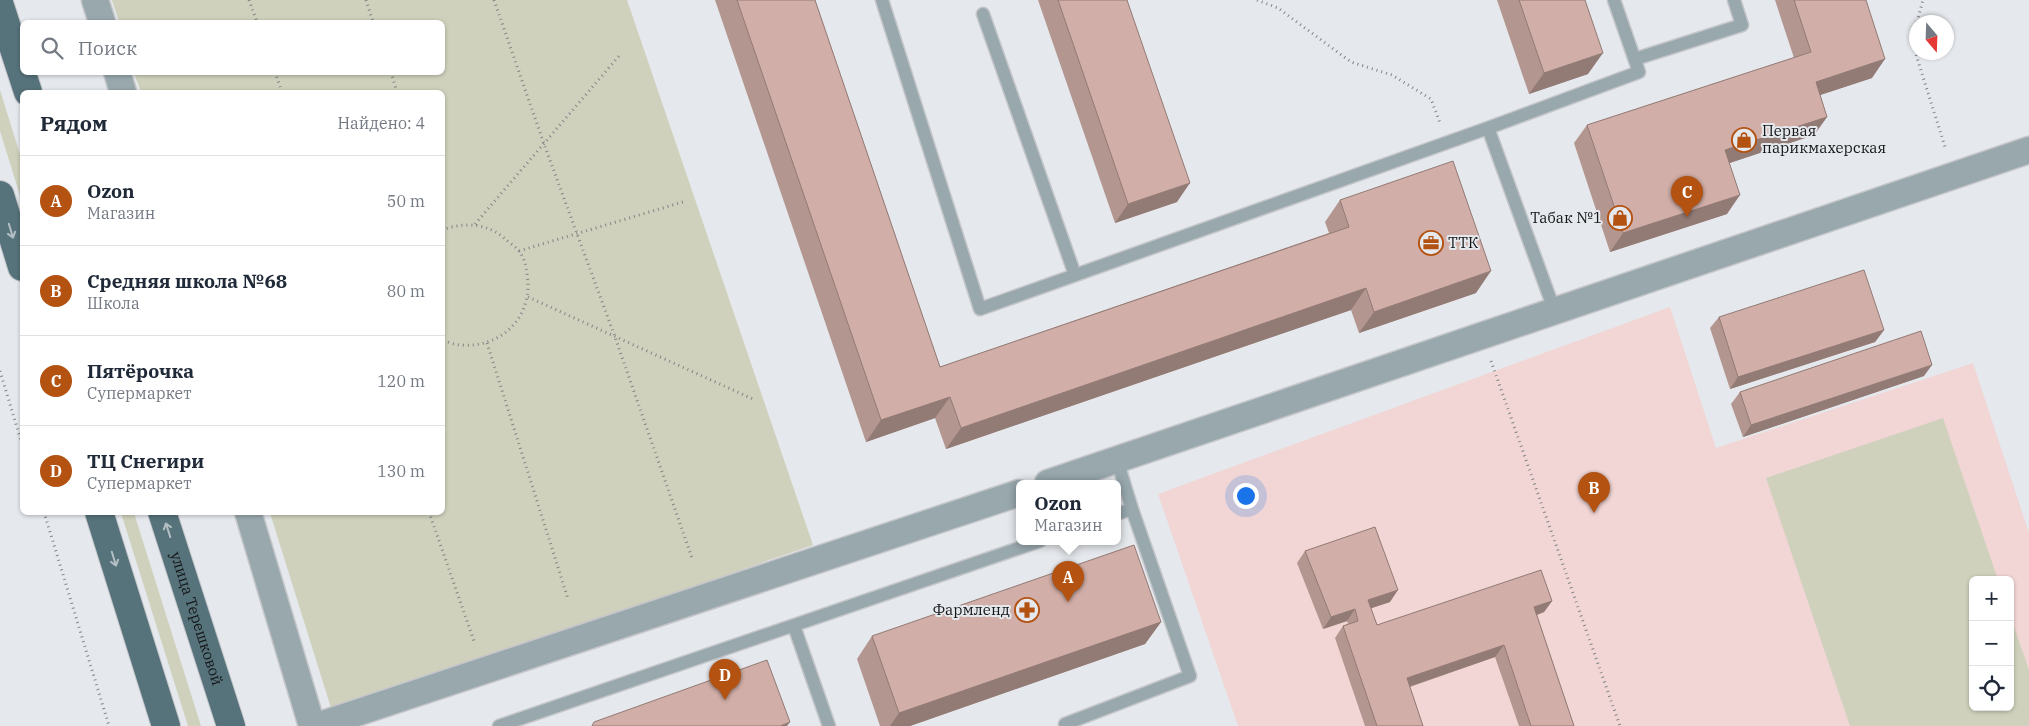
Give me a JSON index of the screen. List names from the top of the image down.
{
  "streets": {
    "main road": ["улица Терешковой"]
  },
  "places": {
    "shop": ["Первая парикмахерская", "Табак №1"],
    "office": ["ТТК"],
    "pharmacy": ["Фармленд"]
  },
  "north": "bottom",
  "page": {
    "search": "Поиск",
    "heading": ["Рядом", "Найдено: 4"],
    "list": [
      {
        "mark": "A",
        "name": "Ozon",
        "note": "Магазин",
        "value": "50 m"
      },
      {
        "mark": "B",
        "name": "Средняя школа №68",
        "note": "Школа",
        "value": "80 m"
      },
      {
        "mark": "C",
        "name": "Пятёрочка",
        "note": "Супермаркет",
        "value": "120 m"
      },
      {
        "mark": "D",
        "name": "ТЦ Снегири",
        "note": "Супермаркет",
        "value": "130 m"
      }
    ],
    "pins": [
      "C",
      "B",
      "A",
      "D"
    ],
    "popup": ["Ozon", "Магазин"],
    "map_buttons": ["+", "−"]
  }
}
